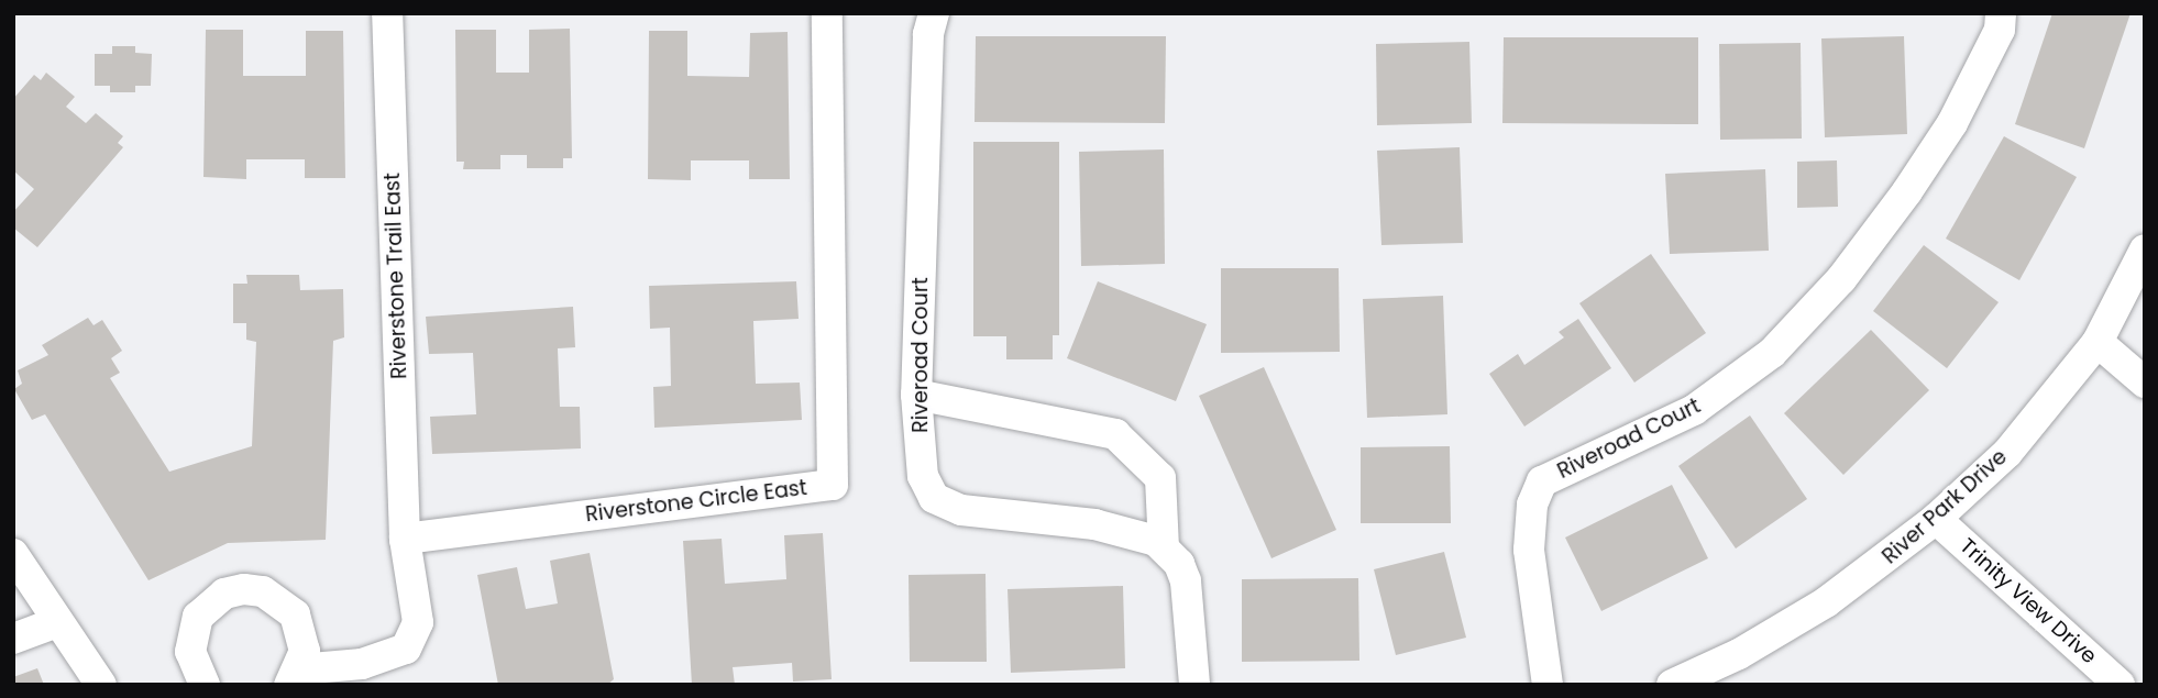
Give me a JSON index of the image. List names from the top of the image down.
{
  "streets": {
    "street": [
      "Riverstone Trail East",
      "Riveroad Court",
      "Riverstone Circle East",
      "River Park Drive",
      "Trinity View Drive"
    ]
  },
  "crossings": [
    ["Riverstone Trail East", "Riverstone Circle East"],
    ["River Park Drive", "Trinity View Drive"]
  ]
}
